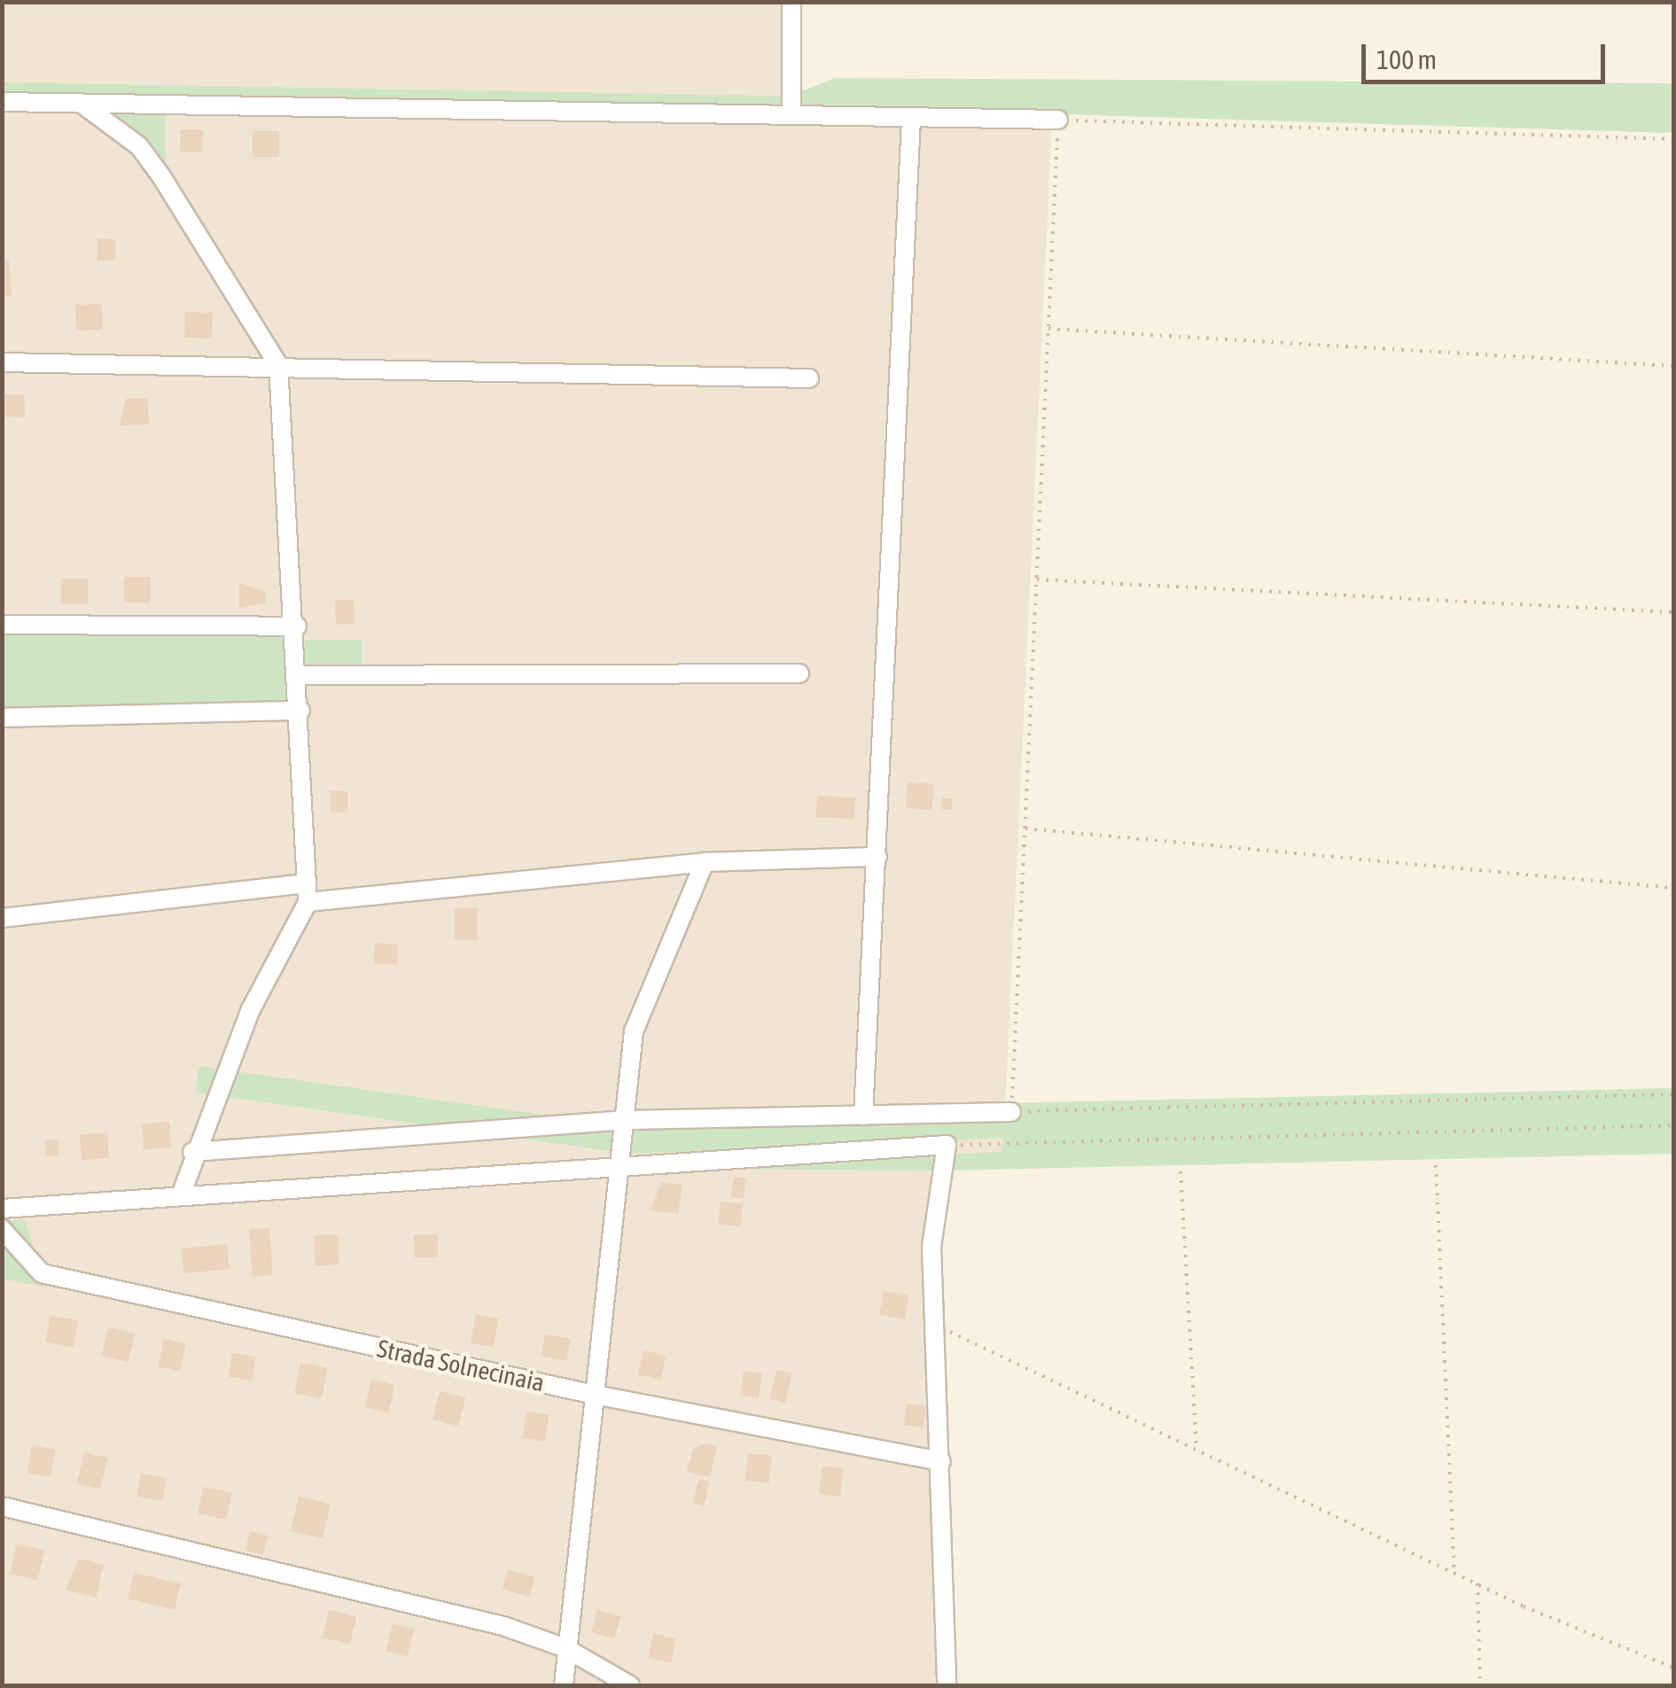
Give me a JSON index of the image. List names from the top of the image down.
{
  "streets": {
    "street": ["Strada Solnecinaia"]
  },
  "scale_bar": "100 m"
}
